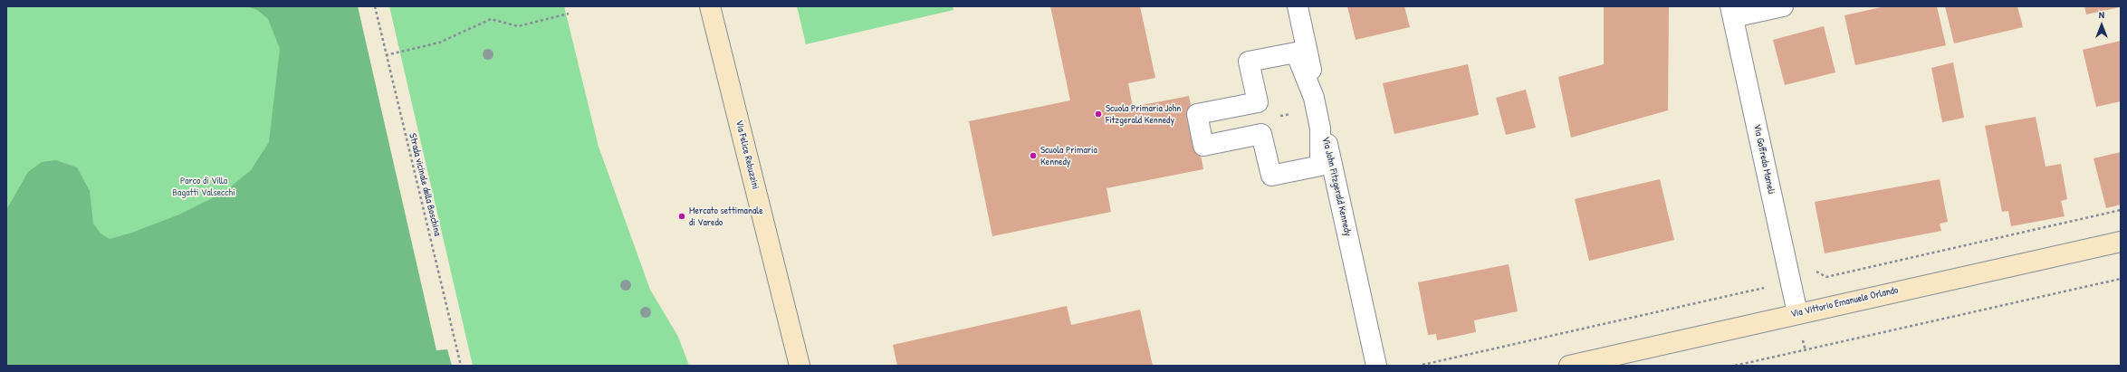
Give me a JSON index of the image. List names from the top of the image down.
{
  "streets": {
    "street": [
      "Via Felice Rebuzzini",
      "Via Goffredo Mameli",
      "Via John Fitzgerald Kennedy",
      "Via Vittorio Emanuele Orlando"
    ],
    "path": ["Strada vicinale della Boschina"]
  },
  "crossings": [
    ["Via Goffredo Mameli", "Via Vittorio Emanuele Orlando"]
  ],
  "parks": ["Parco di Villa Bagatti Valsecchi"],
  "places": ["Scuola Primaria John Fitzgerald Kennedy", "Scuola Primaria Kennedy", "Mercato settimanale di Varedo"],
  "north": "top"
}
